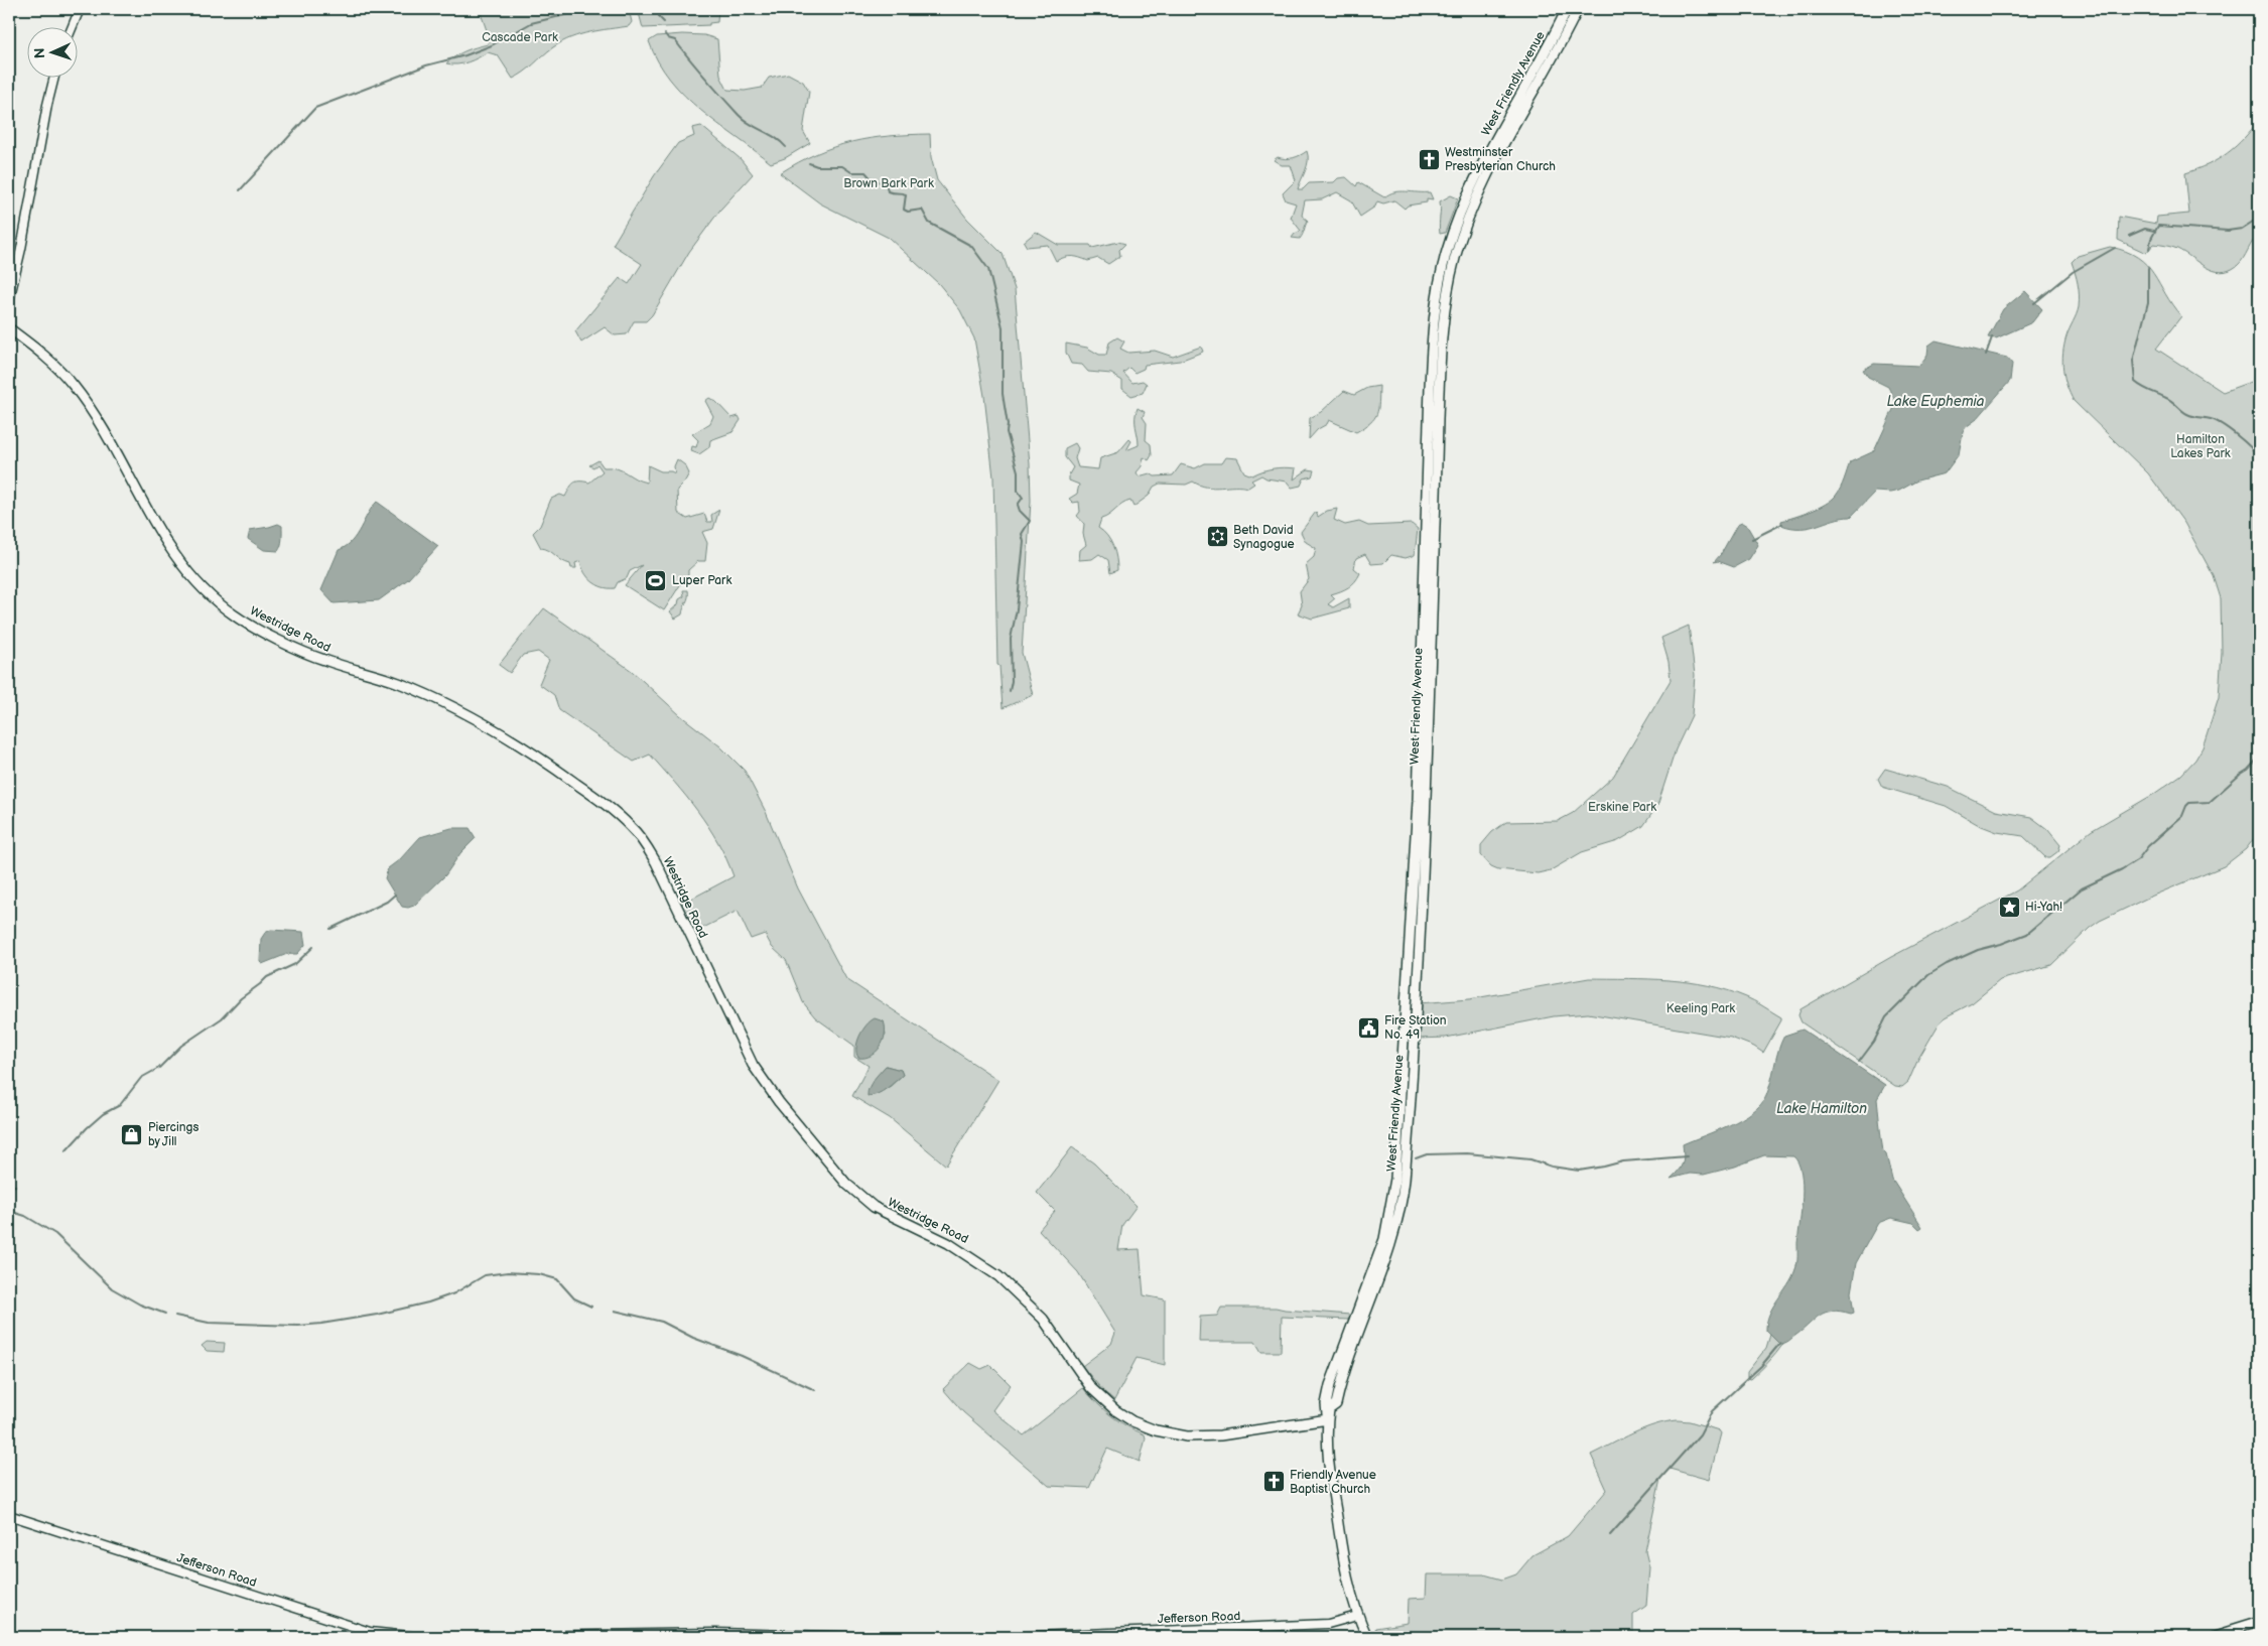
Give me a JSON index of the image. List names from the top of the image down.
{
  "streets": {
    "main road": ["West Friendly Avenue", "Westridge Road"],
    "street": ["Jefferson Road"]
  },
  "crossings": [
    ["West Friendly Avenue", "Westridge Road"],
    ["West Friendly Avenue", "Jefferson Road"]
  ],
  "water": ["Lake Euphemia", "Lake Hamilton"],
  "parks": [
    "Cascade Park",
    "Brown Bark Park",
    "Hamilton Lakes Park",
    "Erskine Park",
    "Keeling Park"
  ],
  "places": {
    "church": ["Westminster Presbyterian Church", "Friendly Avenue Baptist Church"],
    "synagogue": ["Beth David Synagogue"],
    "sports": ["Luper Park"],
    "place": ["Hi-Yah!"],
    "public building": ["Fire Station No. 49"],
    "shop": ["Piercings by Jill"]
  },
  "north": "left"
}
